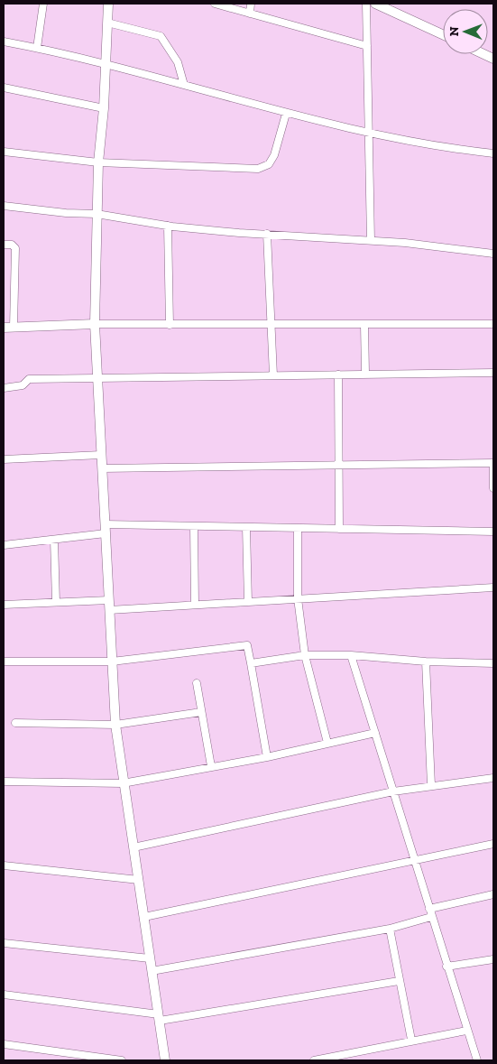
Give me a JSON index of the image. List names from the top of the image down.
{
  "north": "left"
}
